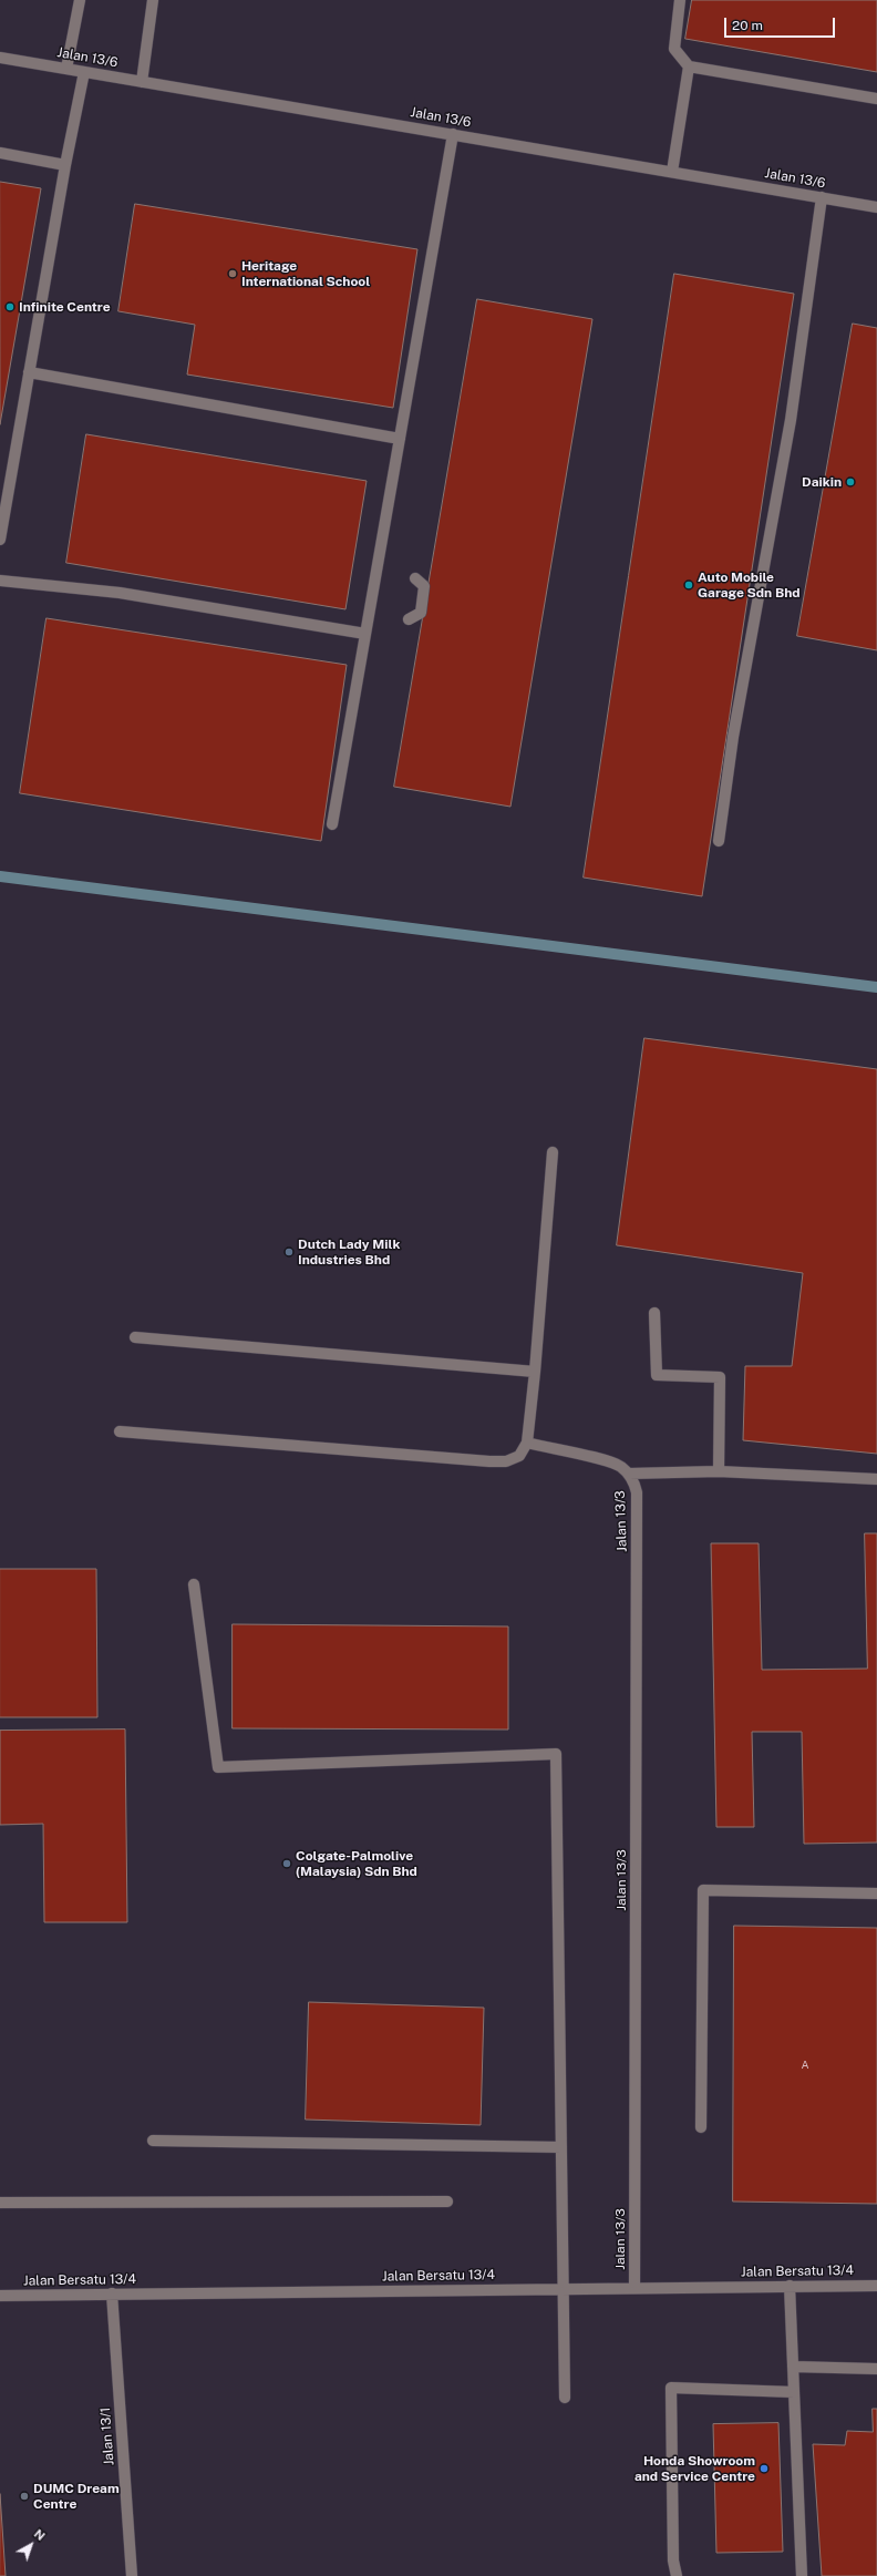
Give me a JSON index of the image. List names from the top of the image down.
{
  "streets": {
    "street": [
      "Jalan 13/6",
      "Jalan 13/3",
      "Jalan Bersatu 13/4",
      "Jalan 13/1"
    ]
  },
  "crossings": [
    ["Jalan 13/3", "Jalan Bersatu 13/4"],
    ["Jalan Bersatu 13/4", "Jalan 13/1"]
  ],
  "places": [
    "Heritage International School",
    "Infinite Centre",
    "Daikin",
    "Auto Mobile Garage Sdn Bhd",
    "Dutch Lady Milk Industries Bhd",
    "Colgate-Palmolive (Malaysia) Sdn Bhd",
    "Honda Showroom and Service Centre",
    "DUMC Dream Centre"
  ],
  "house_numbers": ["A"],
  "scale_bar": "20 m",
  "north": "top right"
}
